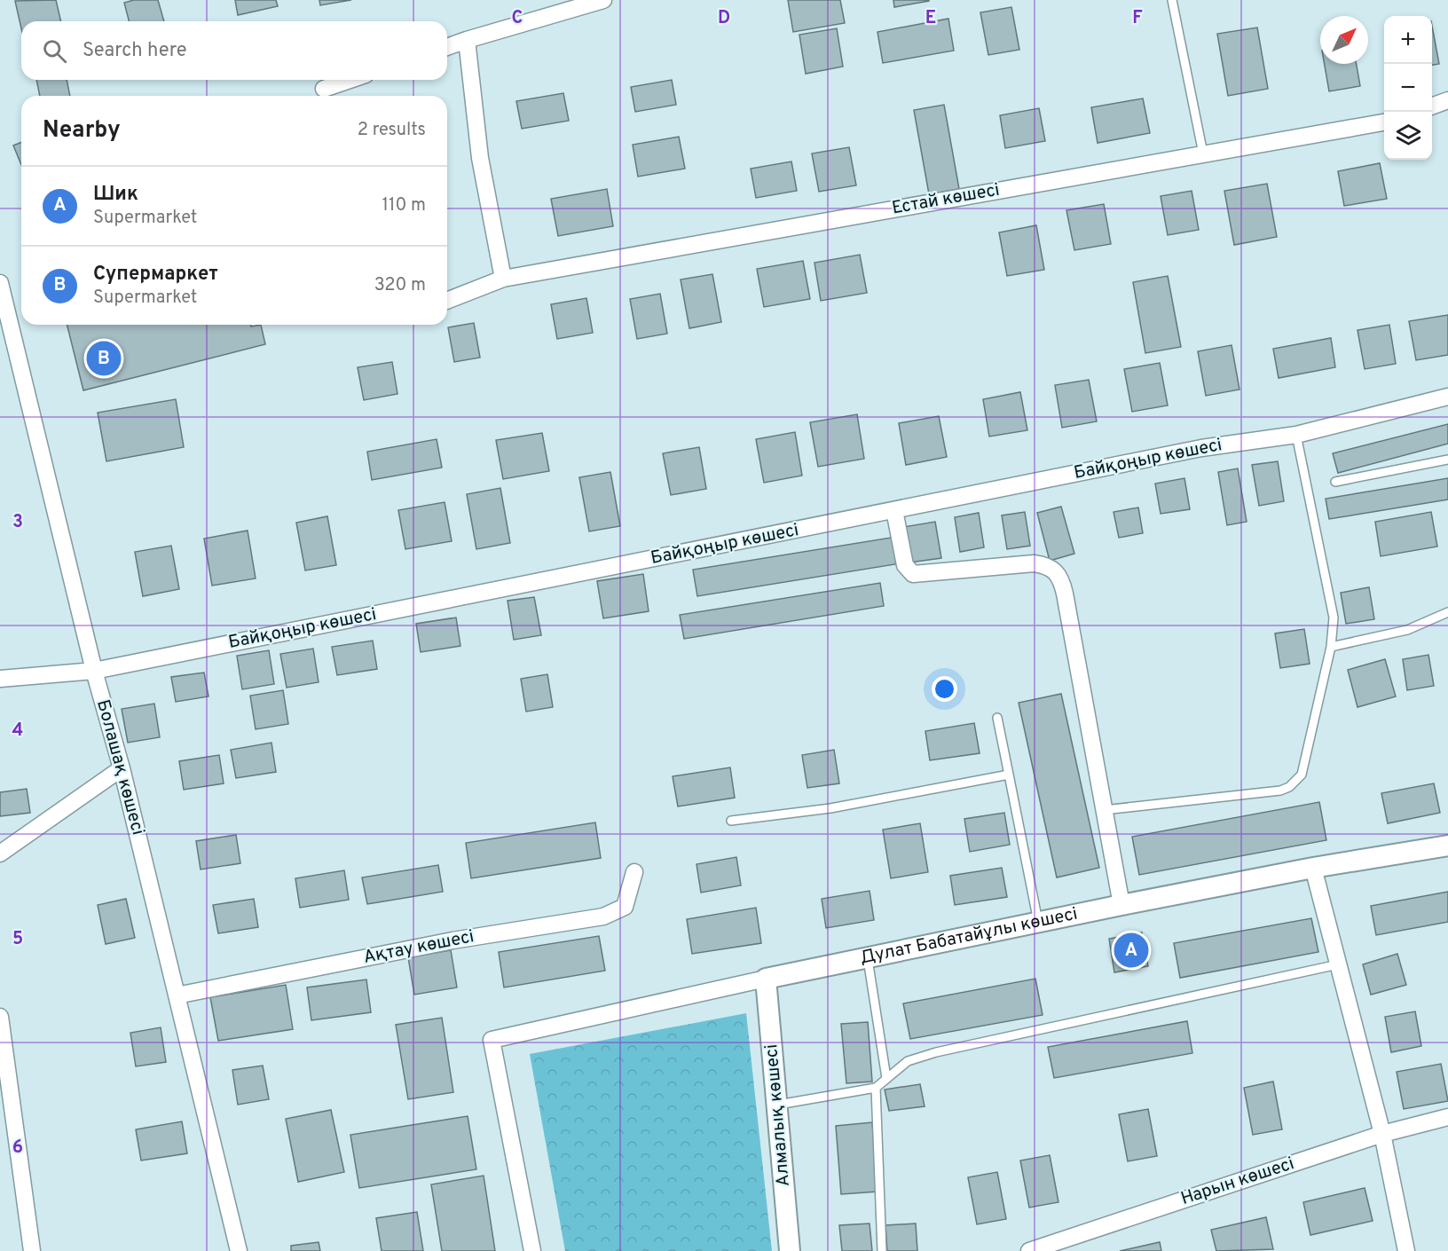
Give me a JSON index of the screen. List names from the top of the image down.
{
  "streets": {
    "street": [
      "Естай көшесі",
      "Байқоңыр көшесі",
      "Болашақ көшесі",
      "Дулат Бабатайұлы көшесі",
      "Ақтау көшесі",
      "Алмалық көшесі",
      "Нарын көшесі"
    ]
  },
  "crossings": [
    ["Байқоңыр көшесі", "Болашақ көшесі"],
    ["Болашақ көшесі", "Ақтау көшесі"],
    ["Дулат Бабатайұлы көшесі", "Алмалық көшесі"]
  ],
  "north": "top right",
  "page": {
    "map_buttons": ["+", "−"],
    "search": "Search here",
    "heading": ["Nearby", "2 results"],
    "list": [
      {
        "mark": "A",
        "name": "Шик",
        "note": "Supermarket",
        "value": "110 m"
      },
      {
        "mark": "B",
        "name": "Супермаркет",
        "note": "Supermarket",
        "value": "320 m"
      }
    ],
    "pins": ["B", "A"]
  },
  "grid": {
    "columns": [
      "C",
      "D",
      "E",
      "F"
    ],
    "rows": [
      "3",
      "4",
      "5",
      "6"
    ]
  }
}
